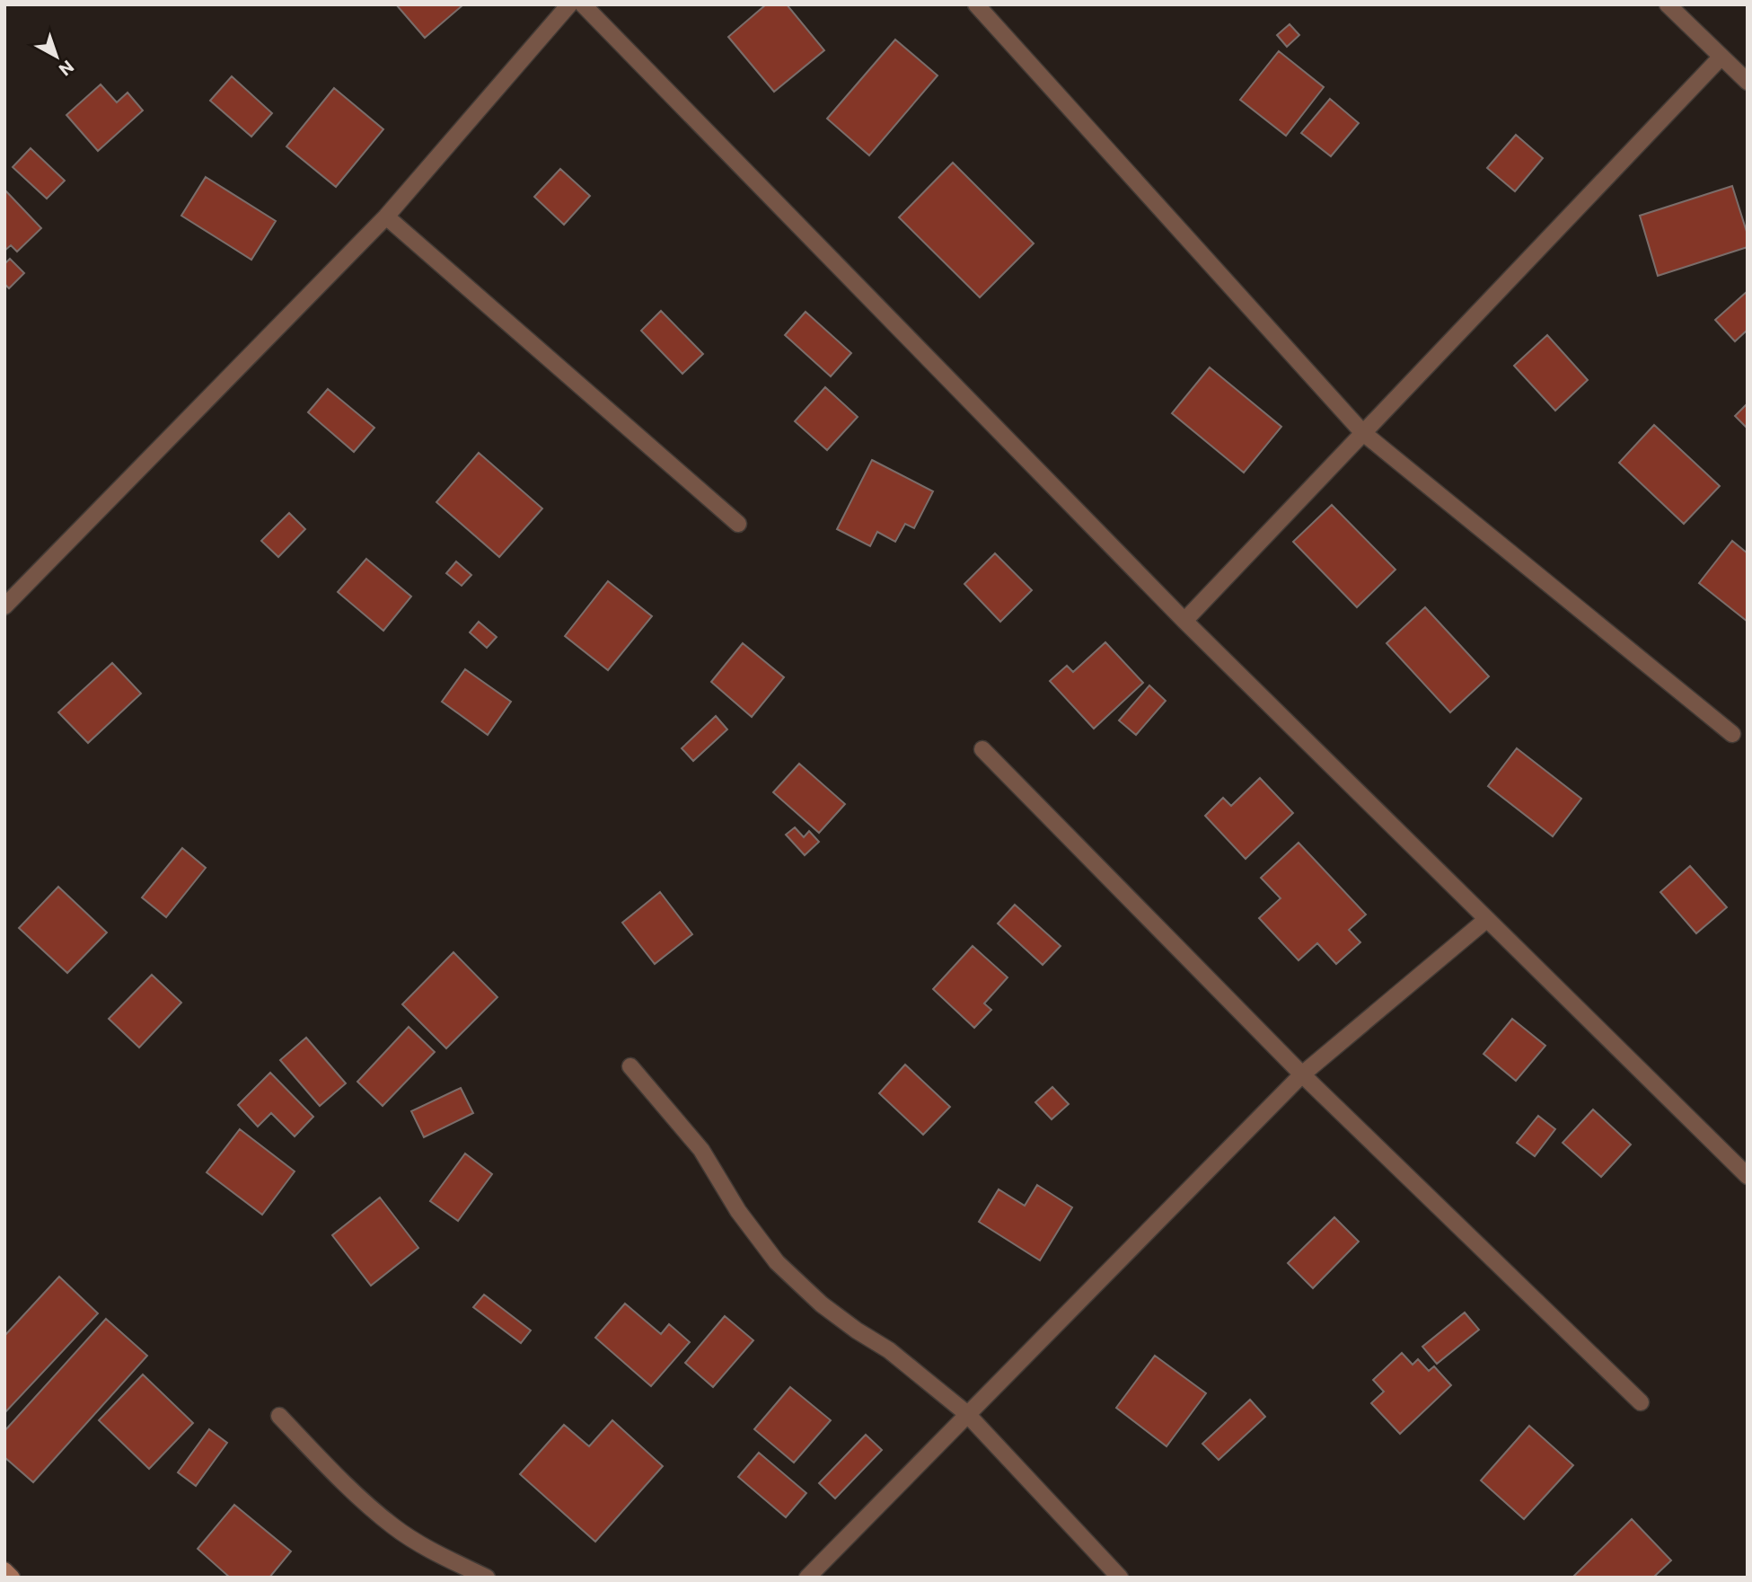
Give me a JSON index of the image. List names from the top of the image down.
{
  "north": "bottom right"
}
